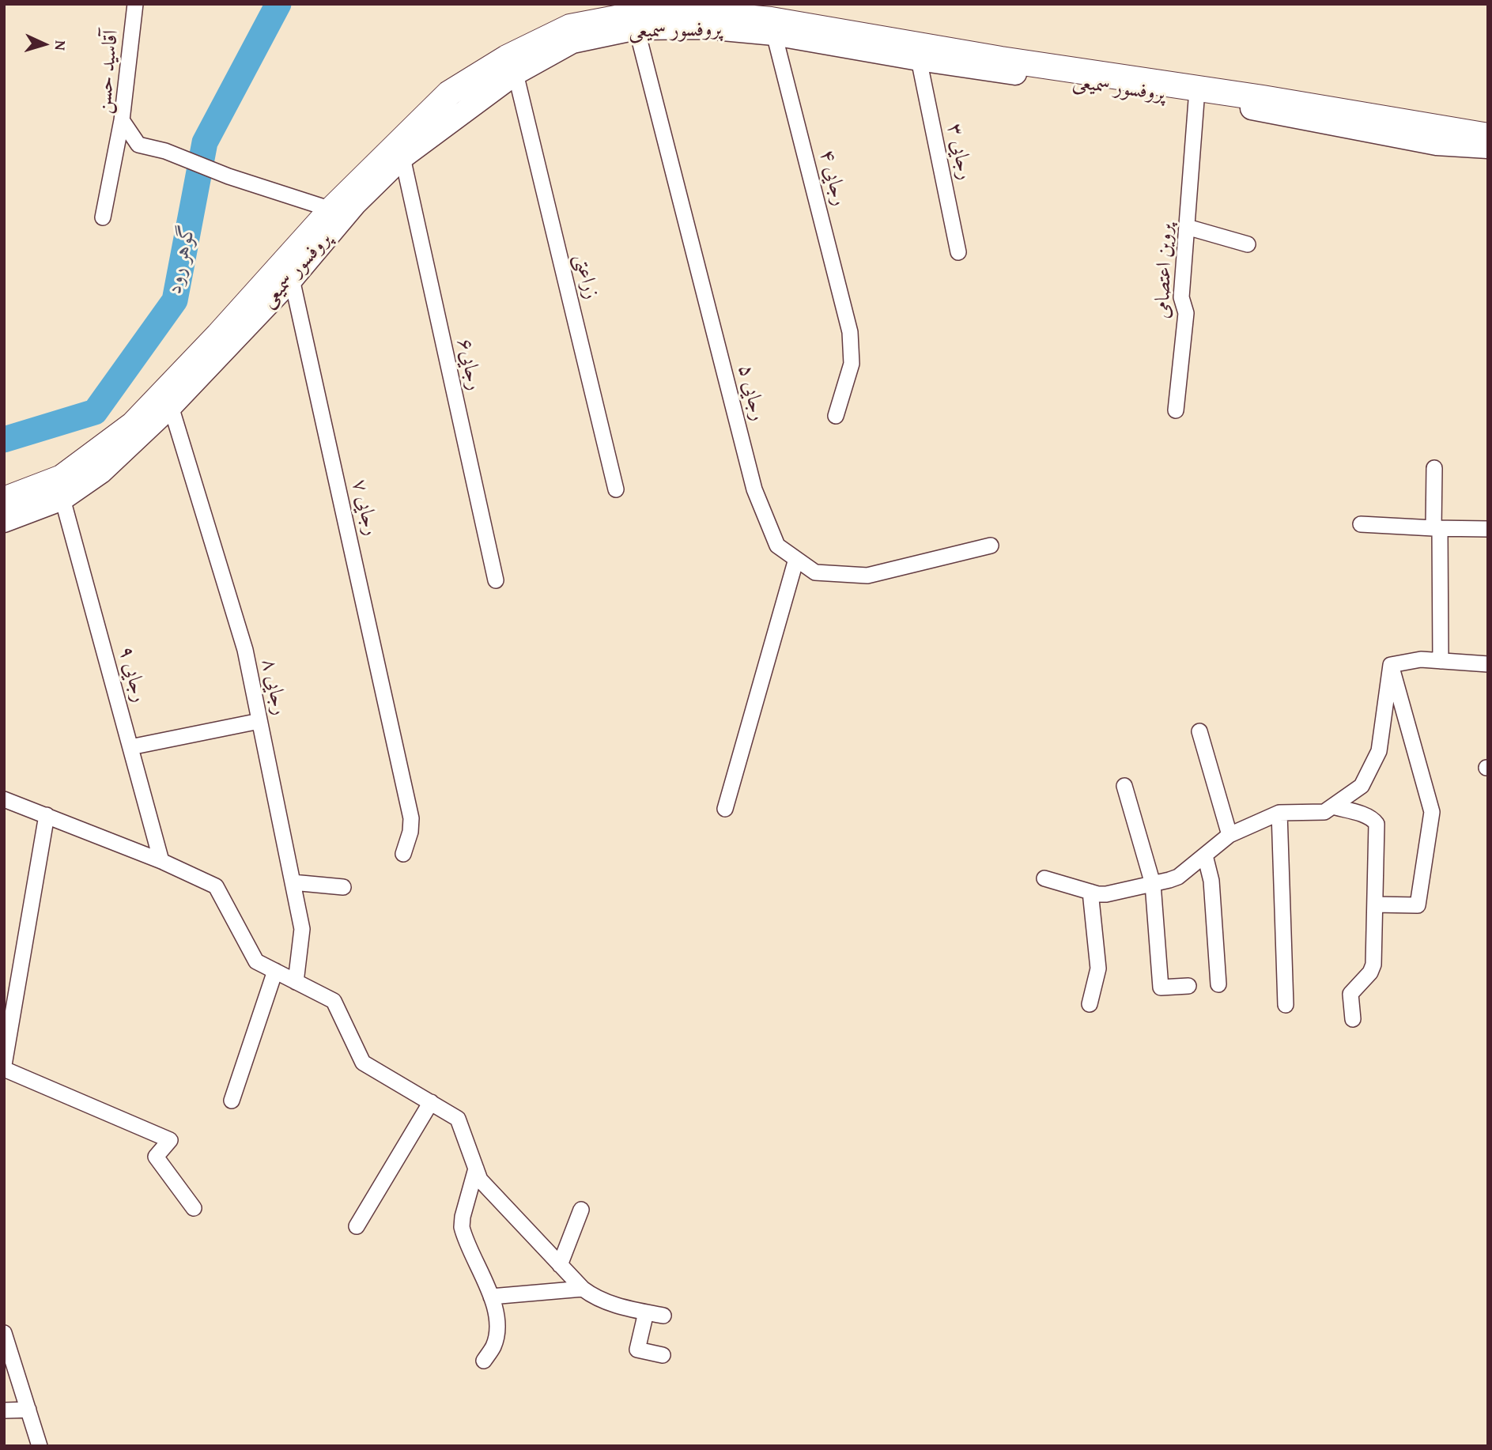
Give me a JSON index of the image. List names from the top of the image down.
{
  "streets": {
    "main road": ["پروفسور سمیعی"],
    "street": [
      "آقاسید حسن",
      "رجایی ۳",
      "رجایی ۴",
      "پروین اعتصامی",
      "زراعتی",
      "رجایی۶",
      "رجایی ۵",
      "رجایی ۷",
      "رجایی ۹",
      "رجایی ۸"
    ]
  },
  "crossings": [
    ["پروفسور سمیعی", "آقاسید حسن"],
    ["پروفسور سمیعی", "رجایی ۳"],
    ["پروفسور سمیعی", "رجایی ۴"],
    ["پروفسور سمیعی", "پروین اعتصامی"],
    ["پروفسور سمیعی", "زراعتی"],
    ["پروفسور سمیعی", "رجایی۶"],
    ["پروفسور سمیعی", "رجایی ۵"],
    ["پروفسور سمیعی", "رجایی ۷"],
    ["پروفسور سمیعی", "رجایی ۹"],
    ["پروفسور سمیعی", "رجایی ۸"]
  ],
  "water": ["گوهر رود"],
  "north": "right"
}
